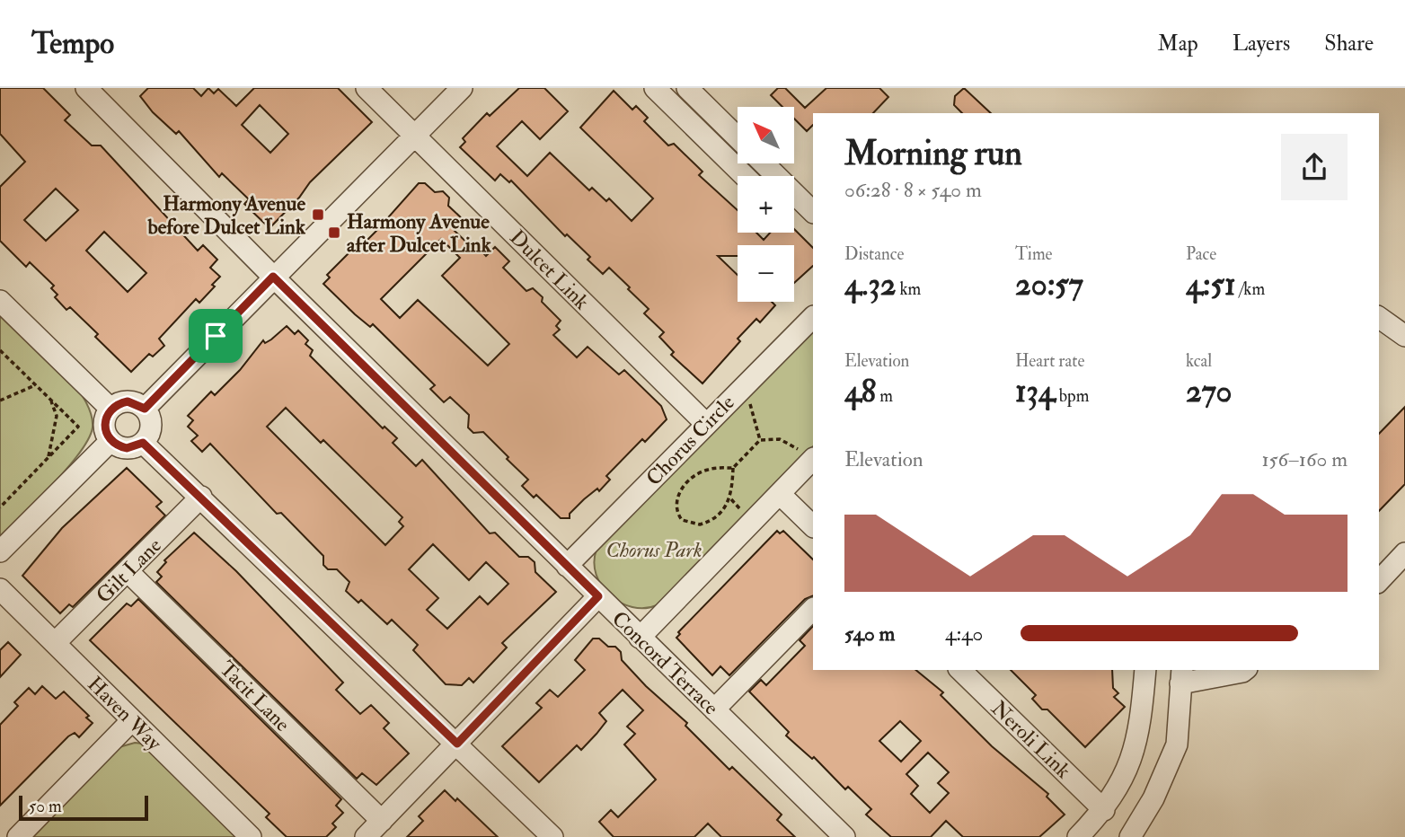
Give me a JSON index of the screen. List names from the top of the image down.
{
  "streets": {
    "street": [
      "Dulcet Link",
      "Chorus Circle",
      "Gilt Lane",
      "Concord Terrace",
      "Tacit Lane",
      "Haven Way",
      "Neroli Link"
    ]
  },
  "crossings": [
    ["Dulcet Link", "Chorus Circle"],
    ["Chorus Circle", "Concord Terrace"],
    ["Gilt Lane", "Tacit Lane"],
    ["Gilt Lane", "Haven Way"]
  ],
  "parks": ["Chorus Park"],
  "places": {
    "transit": ["Harmony Avenue before Dulcet Link", "Harmony Avenue after Dulcet Link"]
  },
  "scale_bar": "50 m",
  "north": "top left",
  "page": {
    "header": "Tempo",
    "nav": ["Map", "Layers", "Share"],
    "map_buttons": ["+", "−"],
    "heading": ["Morning run", "06:28 · 8 × 540 m"],
    "stats": [
      ["Distance", "4.32 km"],
      ["Time", "20:57"],
      ["Pace", "4:51 /km"],
      ["Elevation", "48 m"],
      ["Heart rate", "134 bpm"],
      ["kcal", "270"]
    ],
    "chart": ["Elevation", "156–160 m"],
    "list": [
      {
        "name": "540 m",
        "note": "4:40"
      }
    ],
    "scale": "50 m"
  }
}
